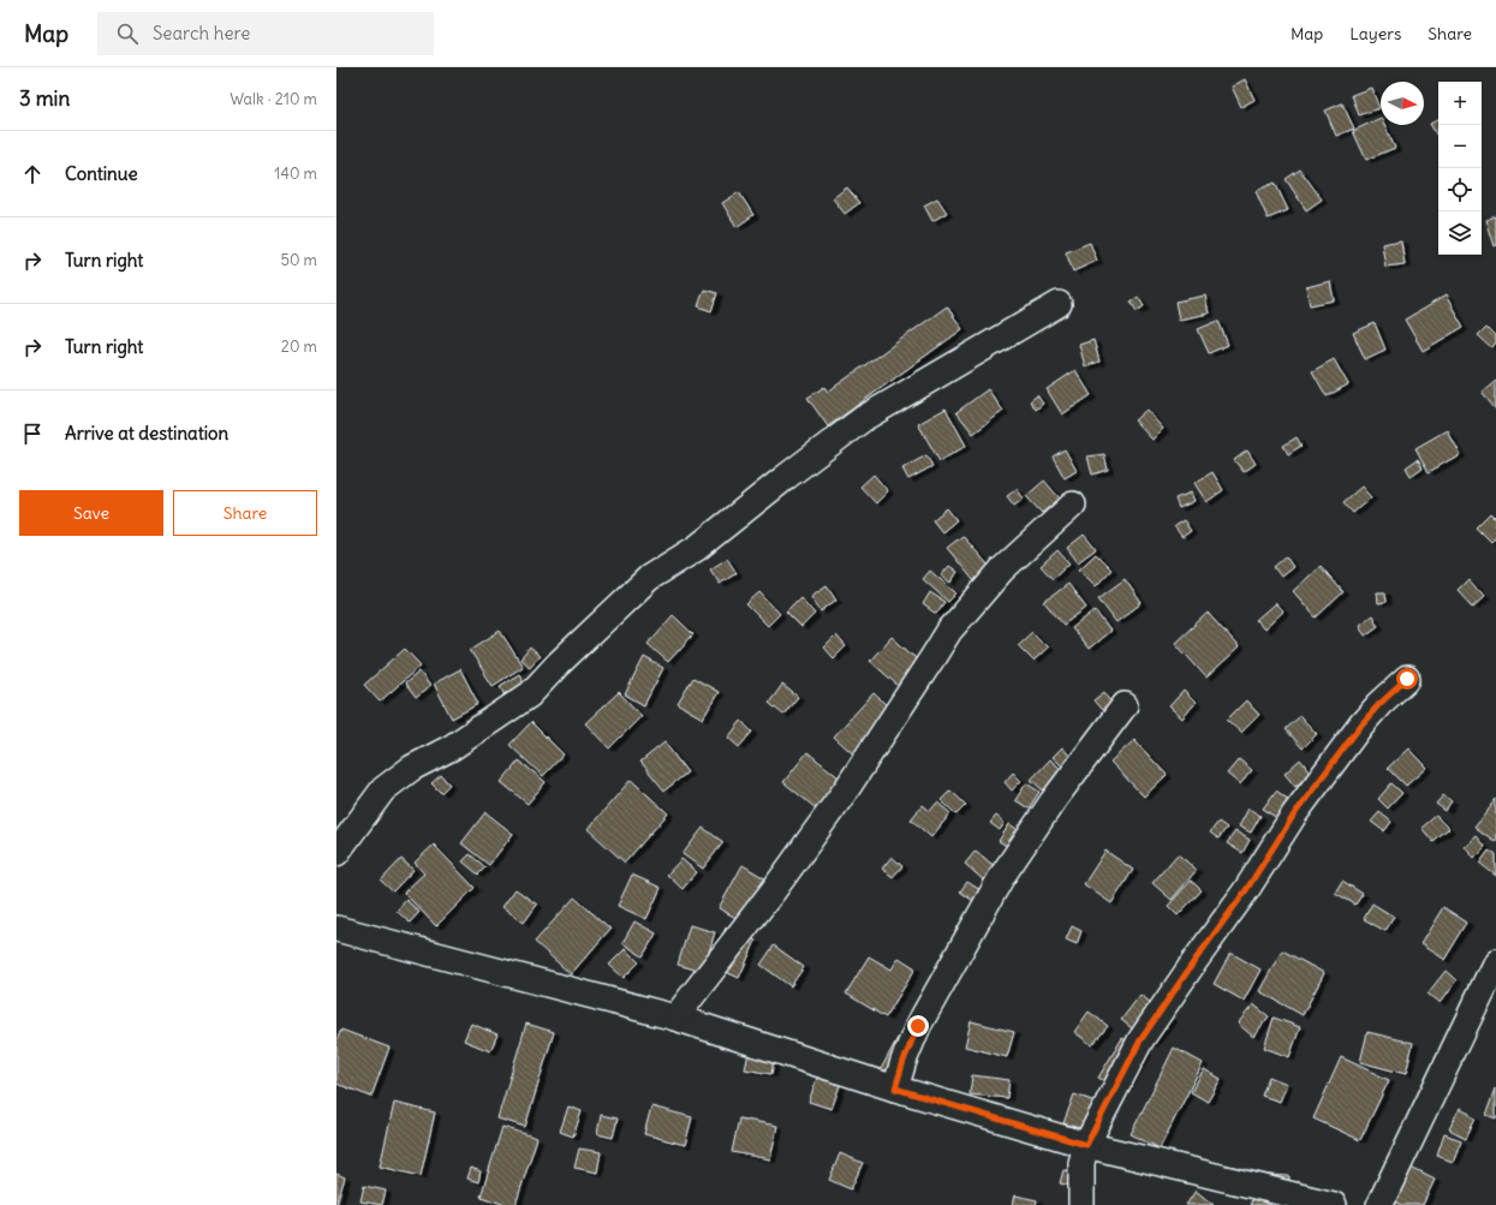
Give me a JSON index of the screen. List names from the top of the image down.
{
  "north": "right",
  "page": {
    "header": "Map",
    "search": "Search here",
    "nav": ["Map", "Layers", "Share"],
    "heading": ["3 min", "Walk · 210 m"],
    "map_buttons": ["+", "−"],
    "list": [
      ["Continue", "140 m"],
      ["Turn right", "50 m"],
      ["Turn right", "20 m"],
      "Arrive at destination"
    ],
    "buttons": ["Save", "Share"]
  }
}
